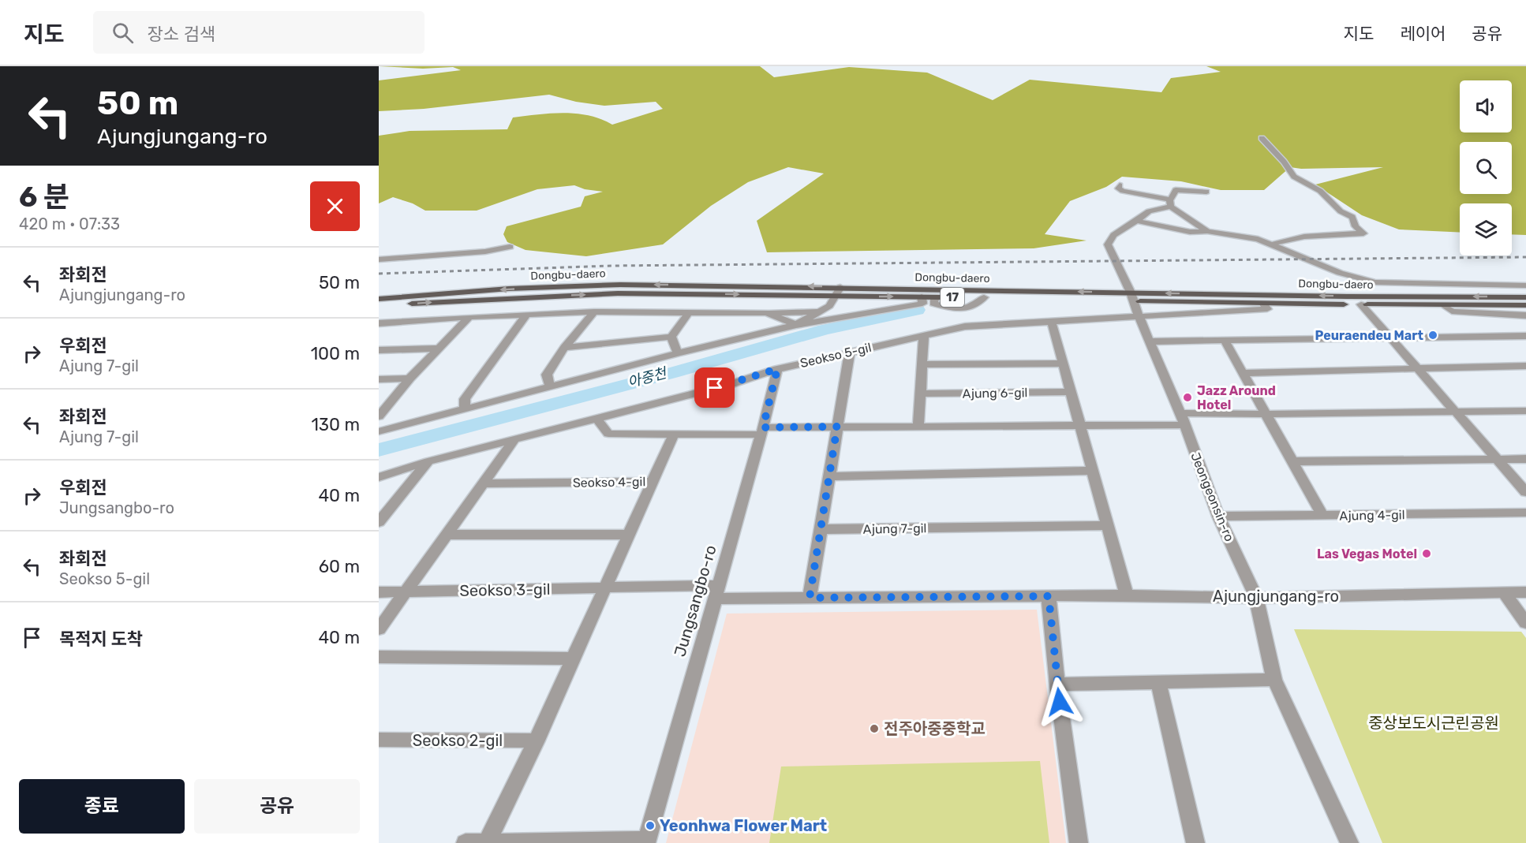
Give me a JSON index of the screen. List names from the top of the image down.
{
  "streets": {
    "main road": ["Dongbu-daero", "17"],
    "street": [
      "Seokso 5-gil",
      "Ajung 6-gil",
      "Seokso 4-gil",
      "Jeongeonsin-ro",
      "Ajung 4-gil",
      "Ajung 7-gil",
      "Seokso 3-gil",
      "Ajungjungang-ro",
      "Jungsangbo-ro",
      "Seokso 2-gil"
    ]
  },
  "crossings": [
    ["Dongbu-daero", "Seokso 5-gil"],
    ["Dongbu-daero", "Jeongeonsin-ro"],
    ["Seokso 5-gil", "Jeongeonsin-ro"],
    ["Seokso 5-gil", "Jungsangbo-ro"],
    ["Jeongeonsin-ro", "Ajung 4-gil"],
    ["Jeongeonsin-ro", "Ajungjungang-ro"],
    ["Seokso 3-gil", "Ajungjungang-ro"],
    ["Seokso 3-gil", "Jungsangbo-ro"],
    ["Ajungjungang-ro", "Jungsangbo-ro"]
  ],
  "water": ["아중천"],
  "parks": ["중상보도시근린공원"],
  "places": [
    "Peuraendeu Mart",
    "Jazz Around Hotel",
    "Las Vegas Motel",
    "전주아중중학교",
    "Yeonhwa Flower Mart"
  ],
  "page": {
    "header": "지도",
    "search": "장소 검색",
    "nav": ["지도", "레이어", "공유"],
    "turn": ["50 m", "Ajungjungang-ro"],
    "heading": ["6 분", "420 m · 07:33"],
    "list": [
      {
        "name": "좌회전",
        "note": "Ajungjungang-ro",
        "value": "50 m"
      },
      {
        "name": "우회전",
        "note": "Ajung 7-gil",
        "value": "100 m"
      },
      {
        "name": "좌회전",
        "note": "Ajung 7-gil",
        "value": "130 m"
      },
      {
        "name": "우회전",
        "note": "Jungsangbo-ro",
        "value": "40 m"
      },
      {
        "name": "좌회전",
        "note": "Seokso 5-gil",
        "value": "60 m"
      },
      {
        "name": "목적지 도착",
        "value": "40 m"
      }
    ],
    "buttons": ["종료", "공유"]
  }
}
